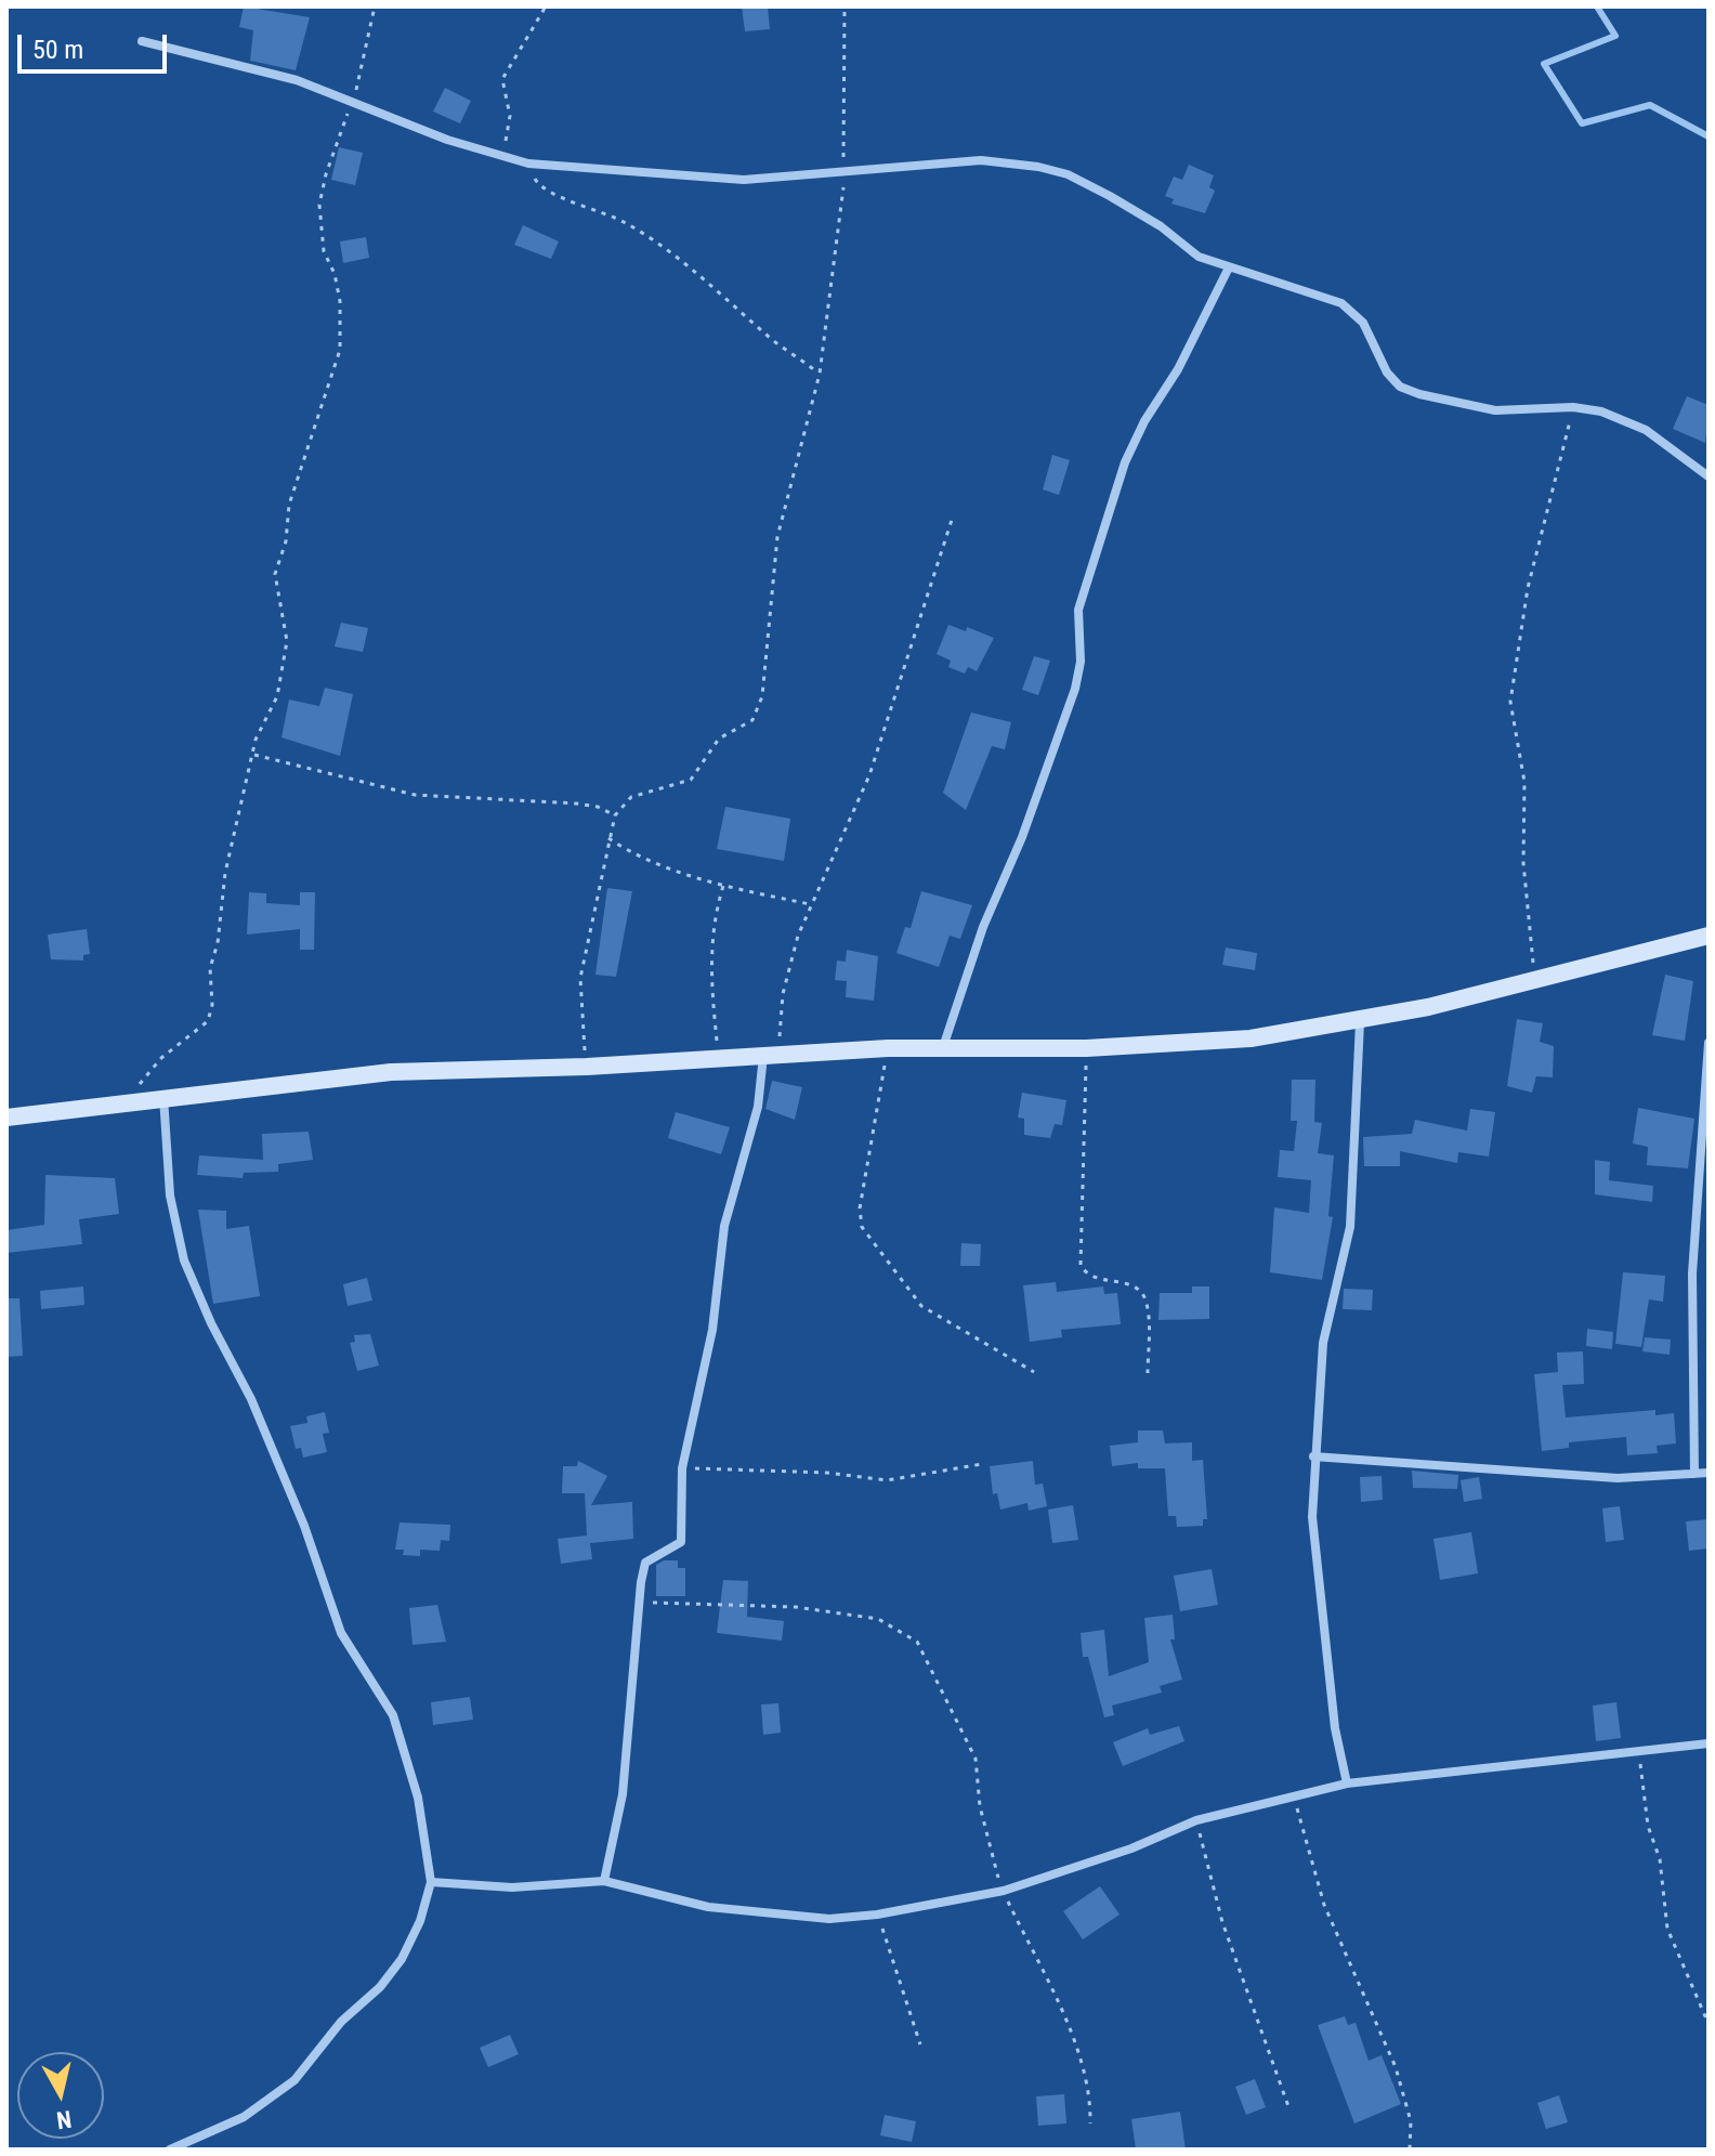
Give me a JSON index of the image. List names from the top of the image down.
{
  "scale_bar": "50 m",
  "north": "bottom"
}
